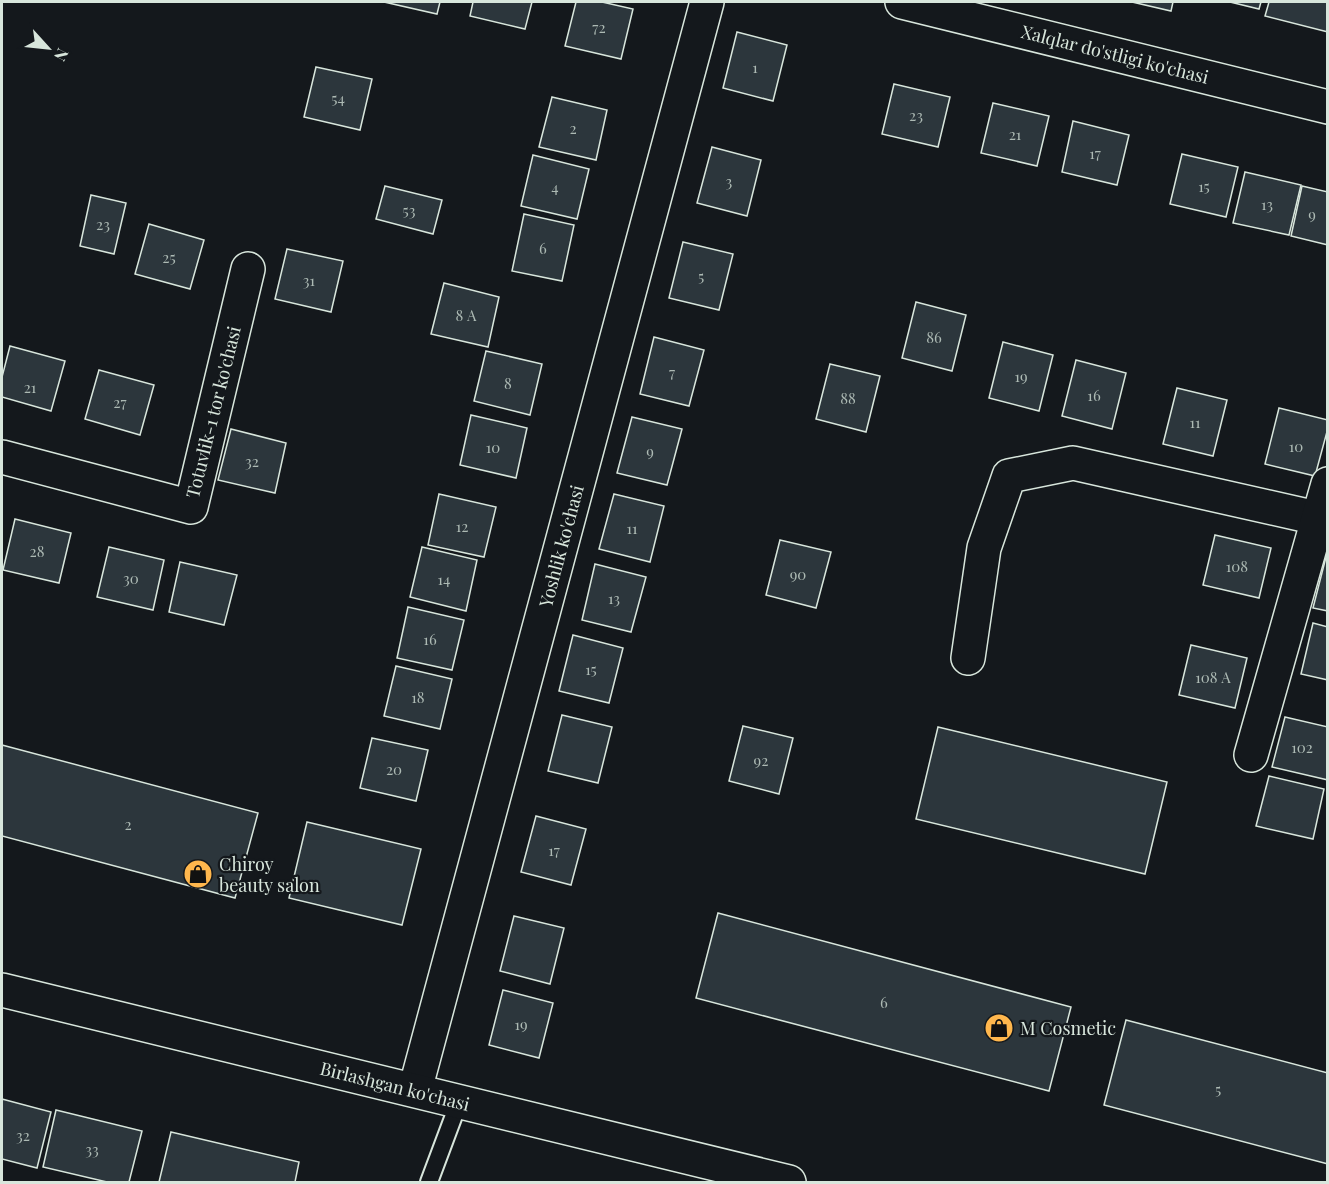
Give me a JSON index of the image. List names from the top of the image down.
{
  "streets": {
    "street": [
      "Xalqlar do'stligi ko'chasi",
      "Totuvlik-1 tor ko'chasi",
      "Yoshlik ko'chasi",
      "Birlashgan ko'chasi"
    ]
  },
  "crossings": [
    ["Yoshlik ko'chasi", "Birlashgan ko'chasi"]
  ],
  "places": {
    "shop": ["Chiroy beauty salon", "M Cosmetic"]
  },
  "house_numbers": [
    "72",
    "1",
    "54",
    "23",
    "2",
    "21",
    "17",
    "3",
    "15",
    "4",
    "13",
    "53",
    "9",
    "23",
    "6",
    "25",
    "5",
    "31",
    "8 А",
    "86",
    "7",
    "19",
    "8",
    "21",
    "16",
    "88",
    "27",
    "11",
    "10",
    "10",
    "9",
    "32",
    "12",
    "11",
    "28",
    "108",
    "90",
    "30",
    "14",
    "13",
    "16",
    "15",
    "108 А",
    "18",
    "102",
    "92",
    "20",
    "2",
    "17",
    "6",
    "19",
    "5",
    "32",
    "33"
  ],
  "north": "bottom right"
}
